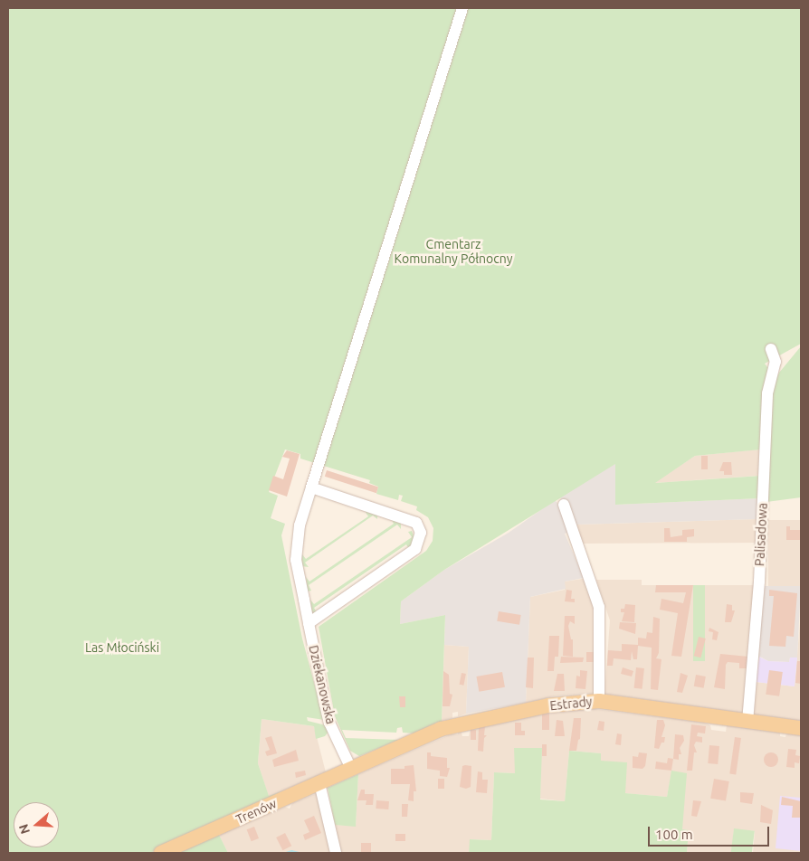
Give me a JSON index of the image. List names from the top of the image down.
{
  "streets": {
    "main road": ["Estrady", "Trenów"],
    "street": ["Palisadowa", "Dziekanowska"]
  },
  "crossings": [
    ["Palisadowa", "Estrady"],
    ["Dziekanowska", "Estrady"],
    ["Dziekanowska", "Trenów"],
    ["Estrady", "Trenów"]
  ],
  "parks": ["Cmentarz Komunalny Północny", "Las Młociński"],
  "scale_bar": "100 m",
  "north": "left"
}
